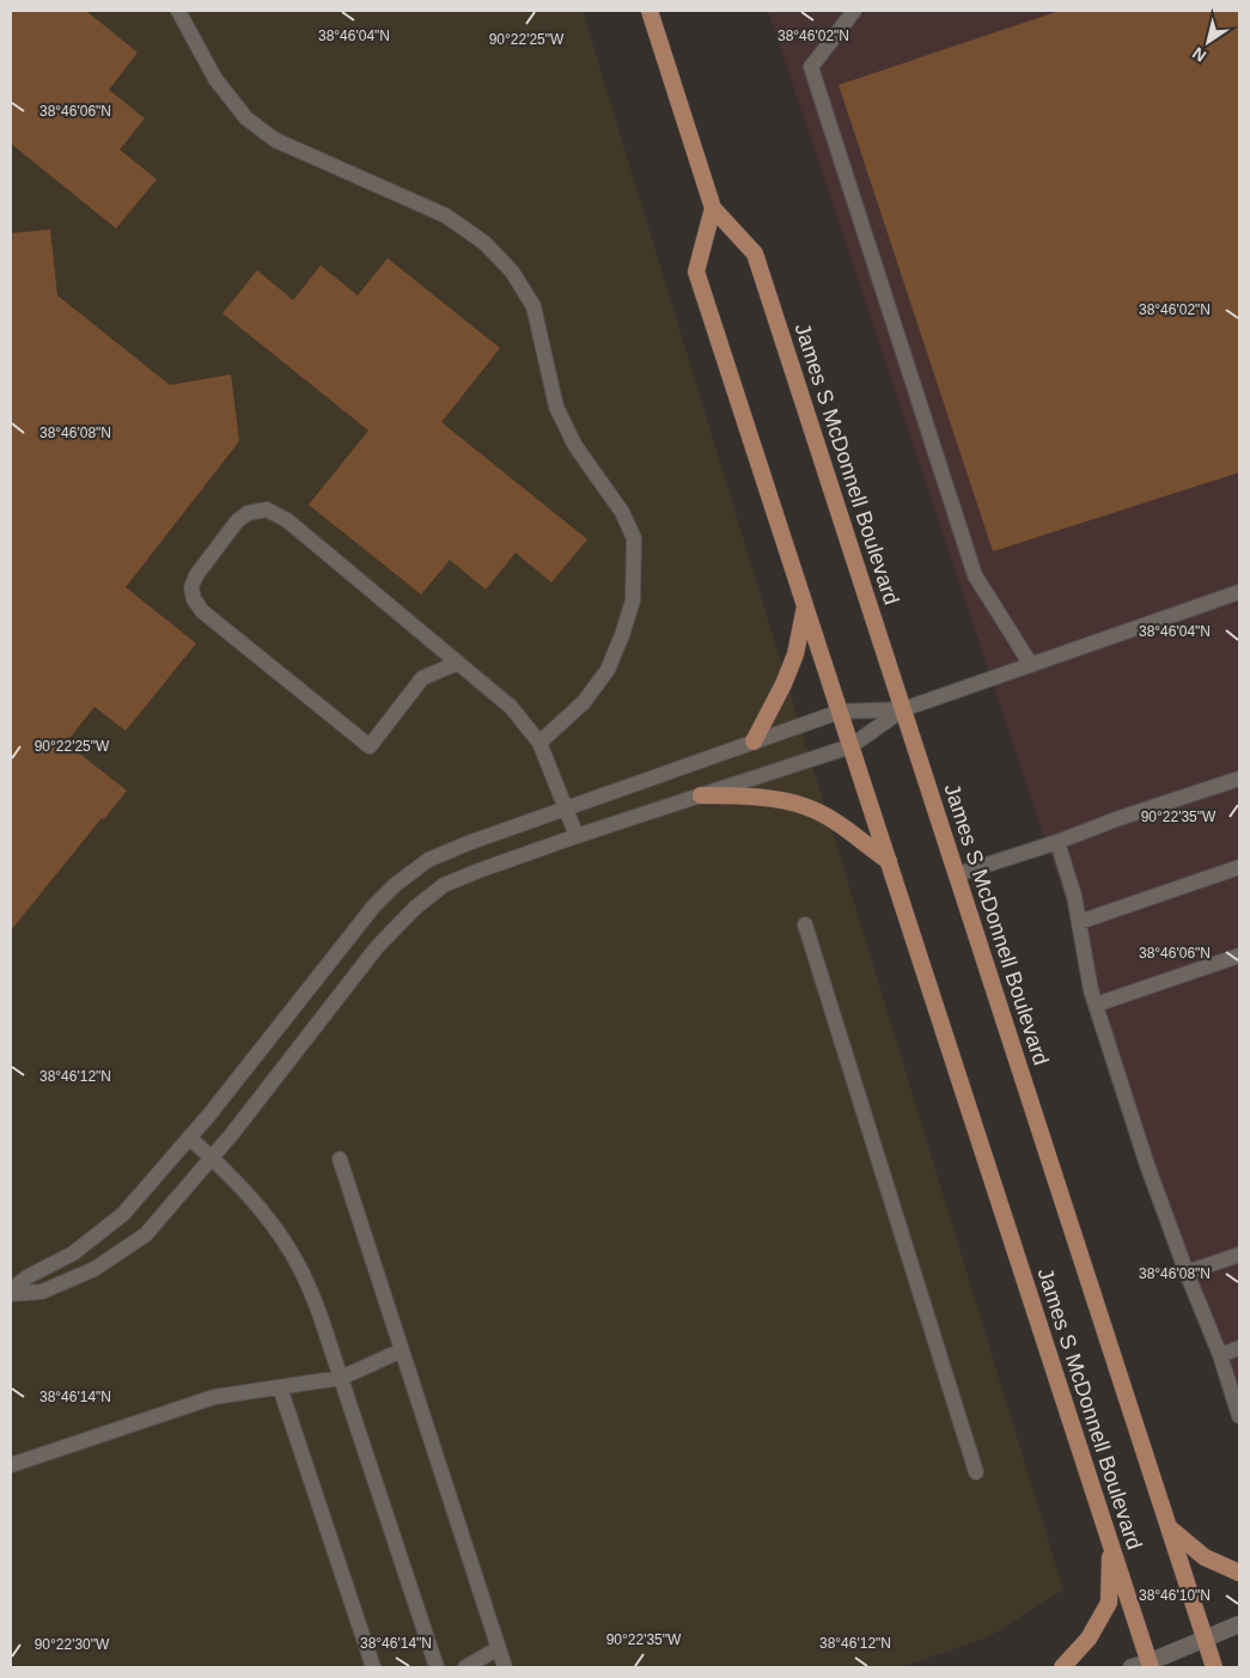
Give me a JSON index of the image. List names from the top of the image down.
{
  "streets": {
    "main road": ["James S McDonnell Boulevard"]
  },
  "north": "bottom left",
  "coordinates": [
    "38°46'04\"N",
    "38°46'02\"N",
    "90°22'25\"W",
    "38°46'06\"N",
    "38°46'08\"N",
    "90°22'35\"W",
    "38°46'12\"N",
    "38°46'14\"N",
    "38°46'10\"N",
    "90°22'30\"W"
  ]
}
